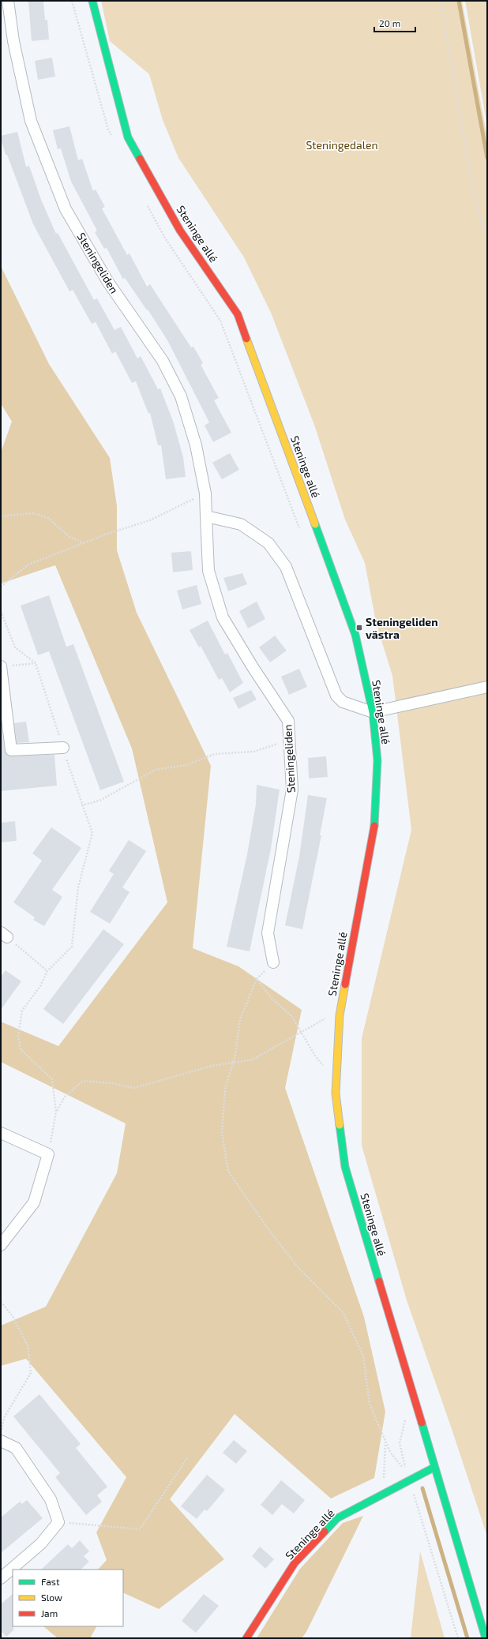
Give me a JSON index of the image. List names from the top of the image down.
{
  "streets": {
    "street": ["Steninge allé", "Steningeliden"]
  },
  "parks": ["Steningedalen"],
  "places": {
    "transit": ["Steningeliden västra"]
  },
  "legend": ["Fast", "Slow", "Jam"],
  "scale_bar": "20 m"
}
